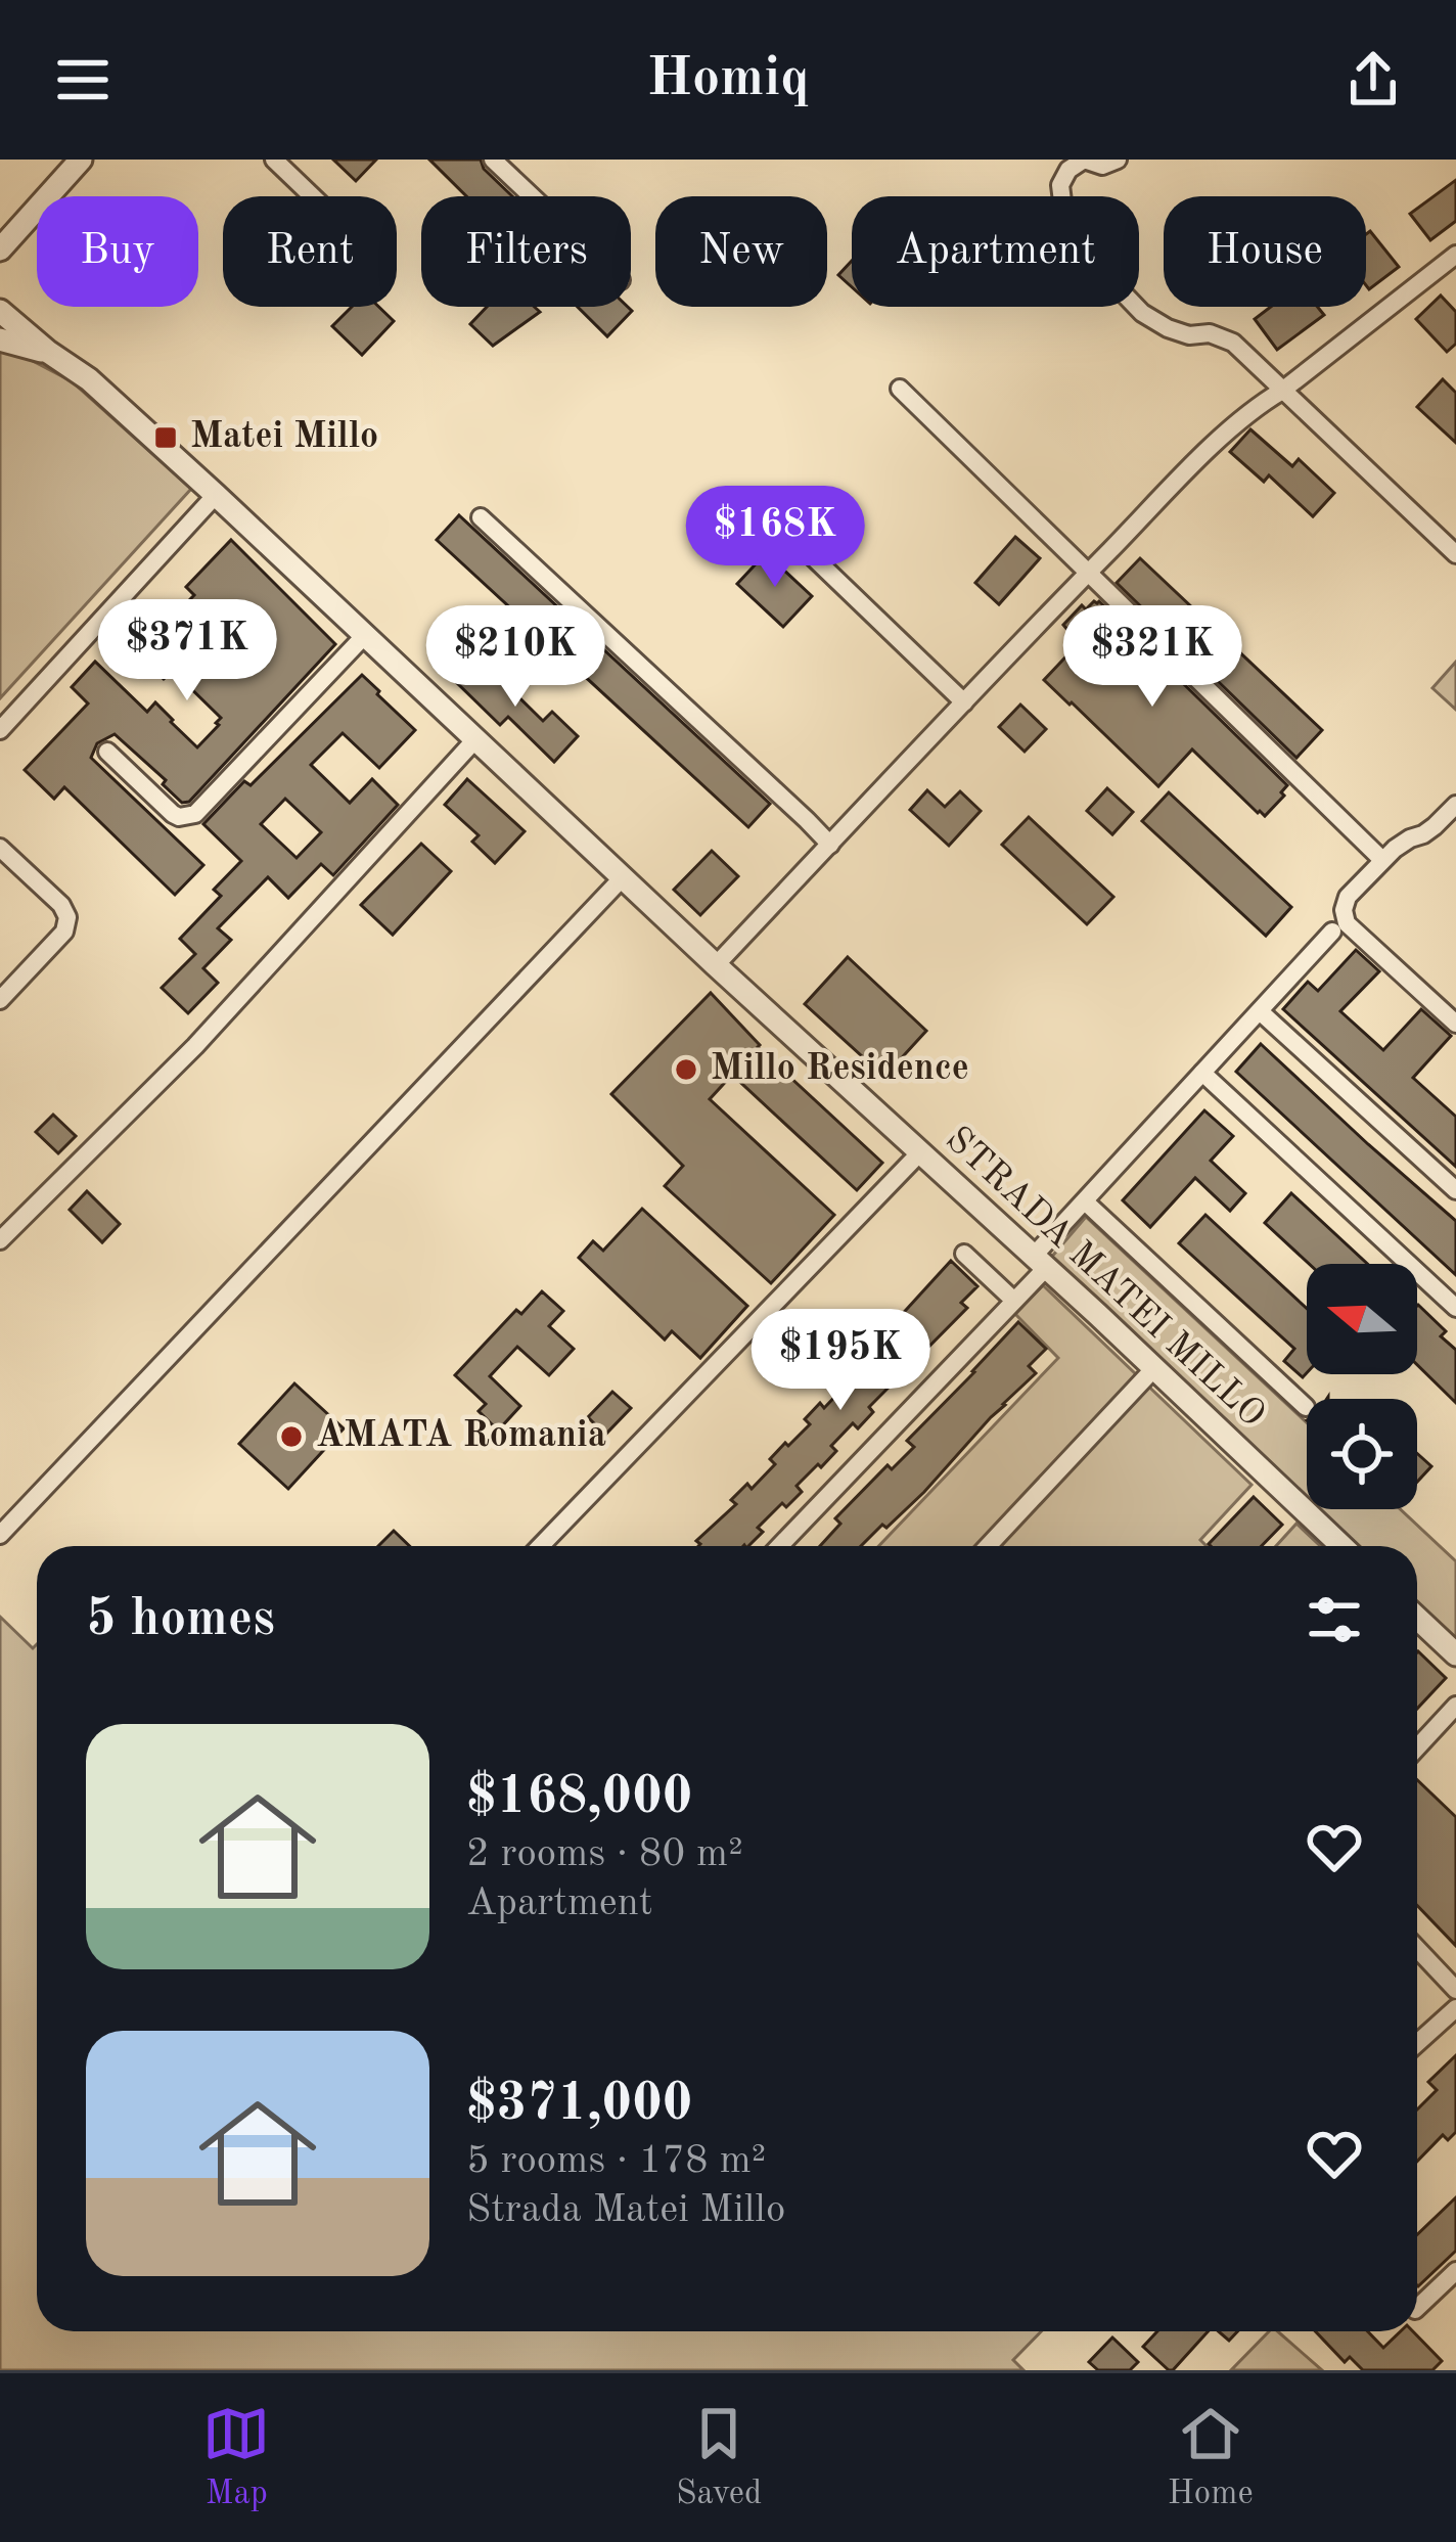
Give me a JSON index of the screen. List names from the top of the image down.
{
  "streets": {
    "street": ["STRADA MATEI MILLO"]
  },
  "places": {
    "transit": ["Matei Millo"],
    "other": ["Millo Residence", "AMATA Romania"]
  },
  "north": "left",
  "page": {
    "header": "Homiq",
    "chip": [
      "Buy",
      "Rent",
      "Filters",
      "New",
      "Apartment",
      "House"
    ],
    "price": [
      "$168K",
      "$371K",
      "$210K",
      "$321K",
      "$195K"
    ],
    "heading": "5 homes",
    "list": [
      {
        "name": "$168,000",
        "note": "2 rooms · 80 m² · Apartment"
      },
      {
        "name": "$371,000",
        "note": "5 rooms · 178 m² · Strada Matei Millo"
      }
    ],
    "tabs": ["Map", "Saved", "Home"]
  }
}
